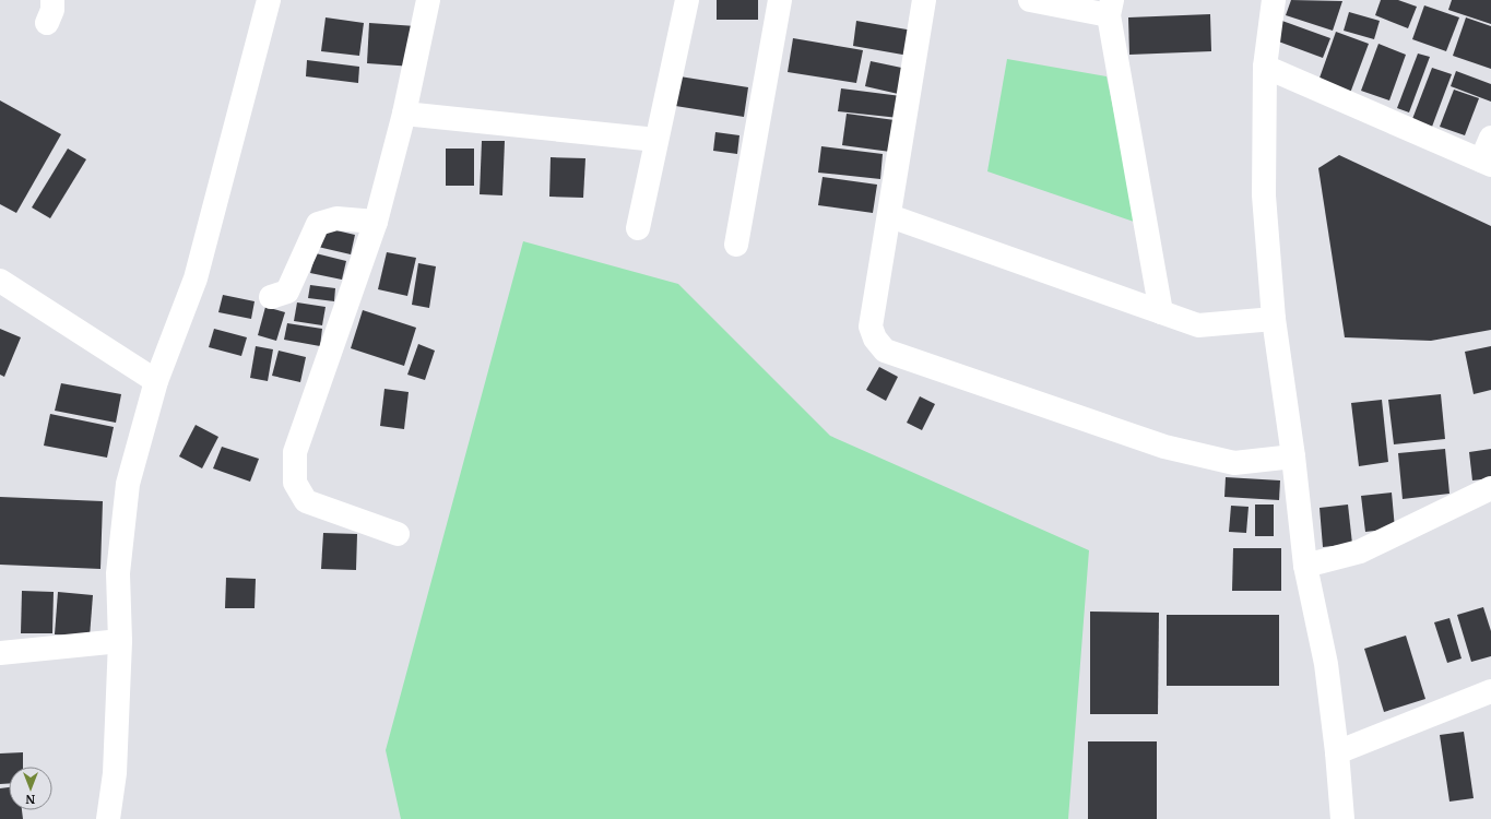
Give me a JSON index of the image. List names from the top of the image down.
{
  "north": "bottom"
}
